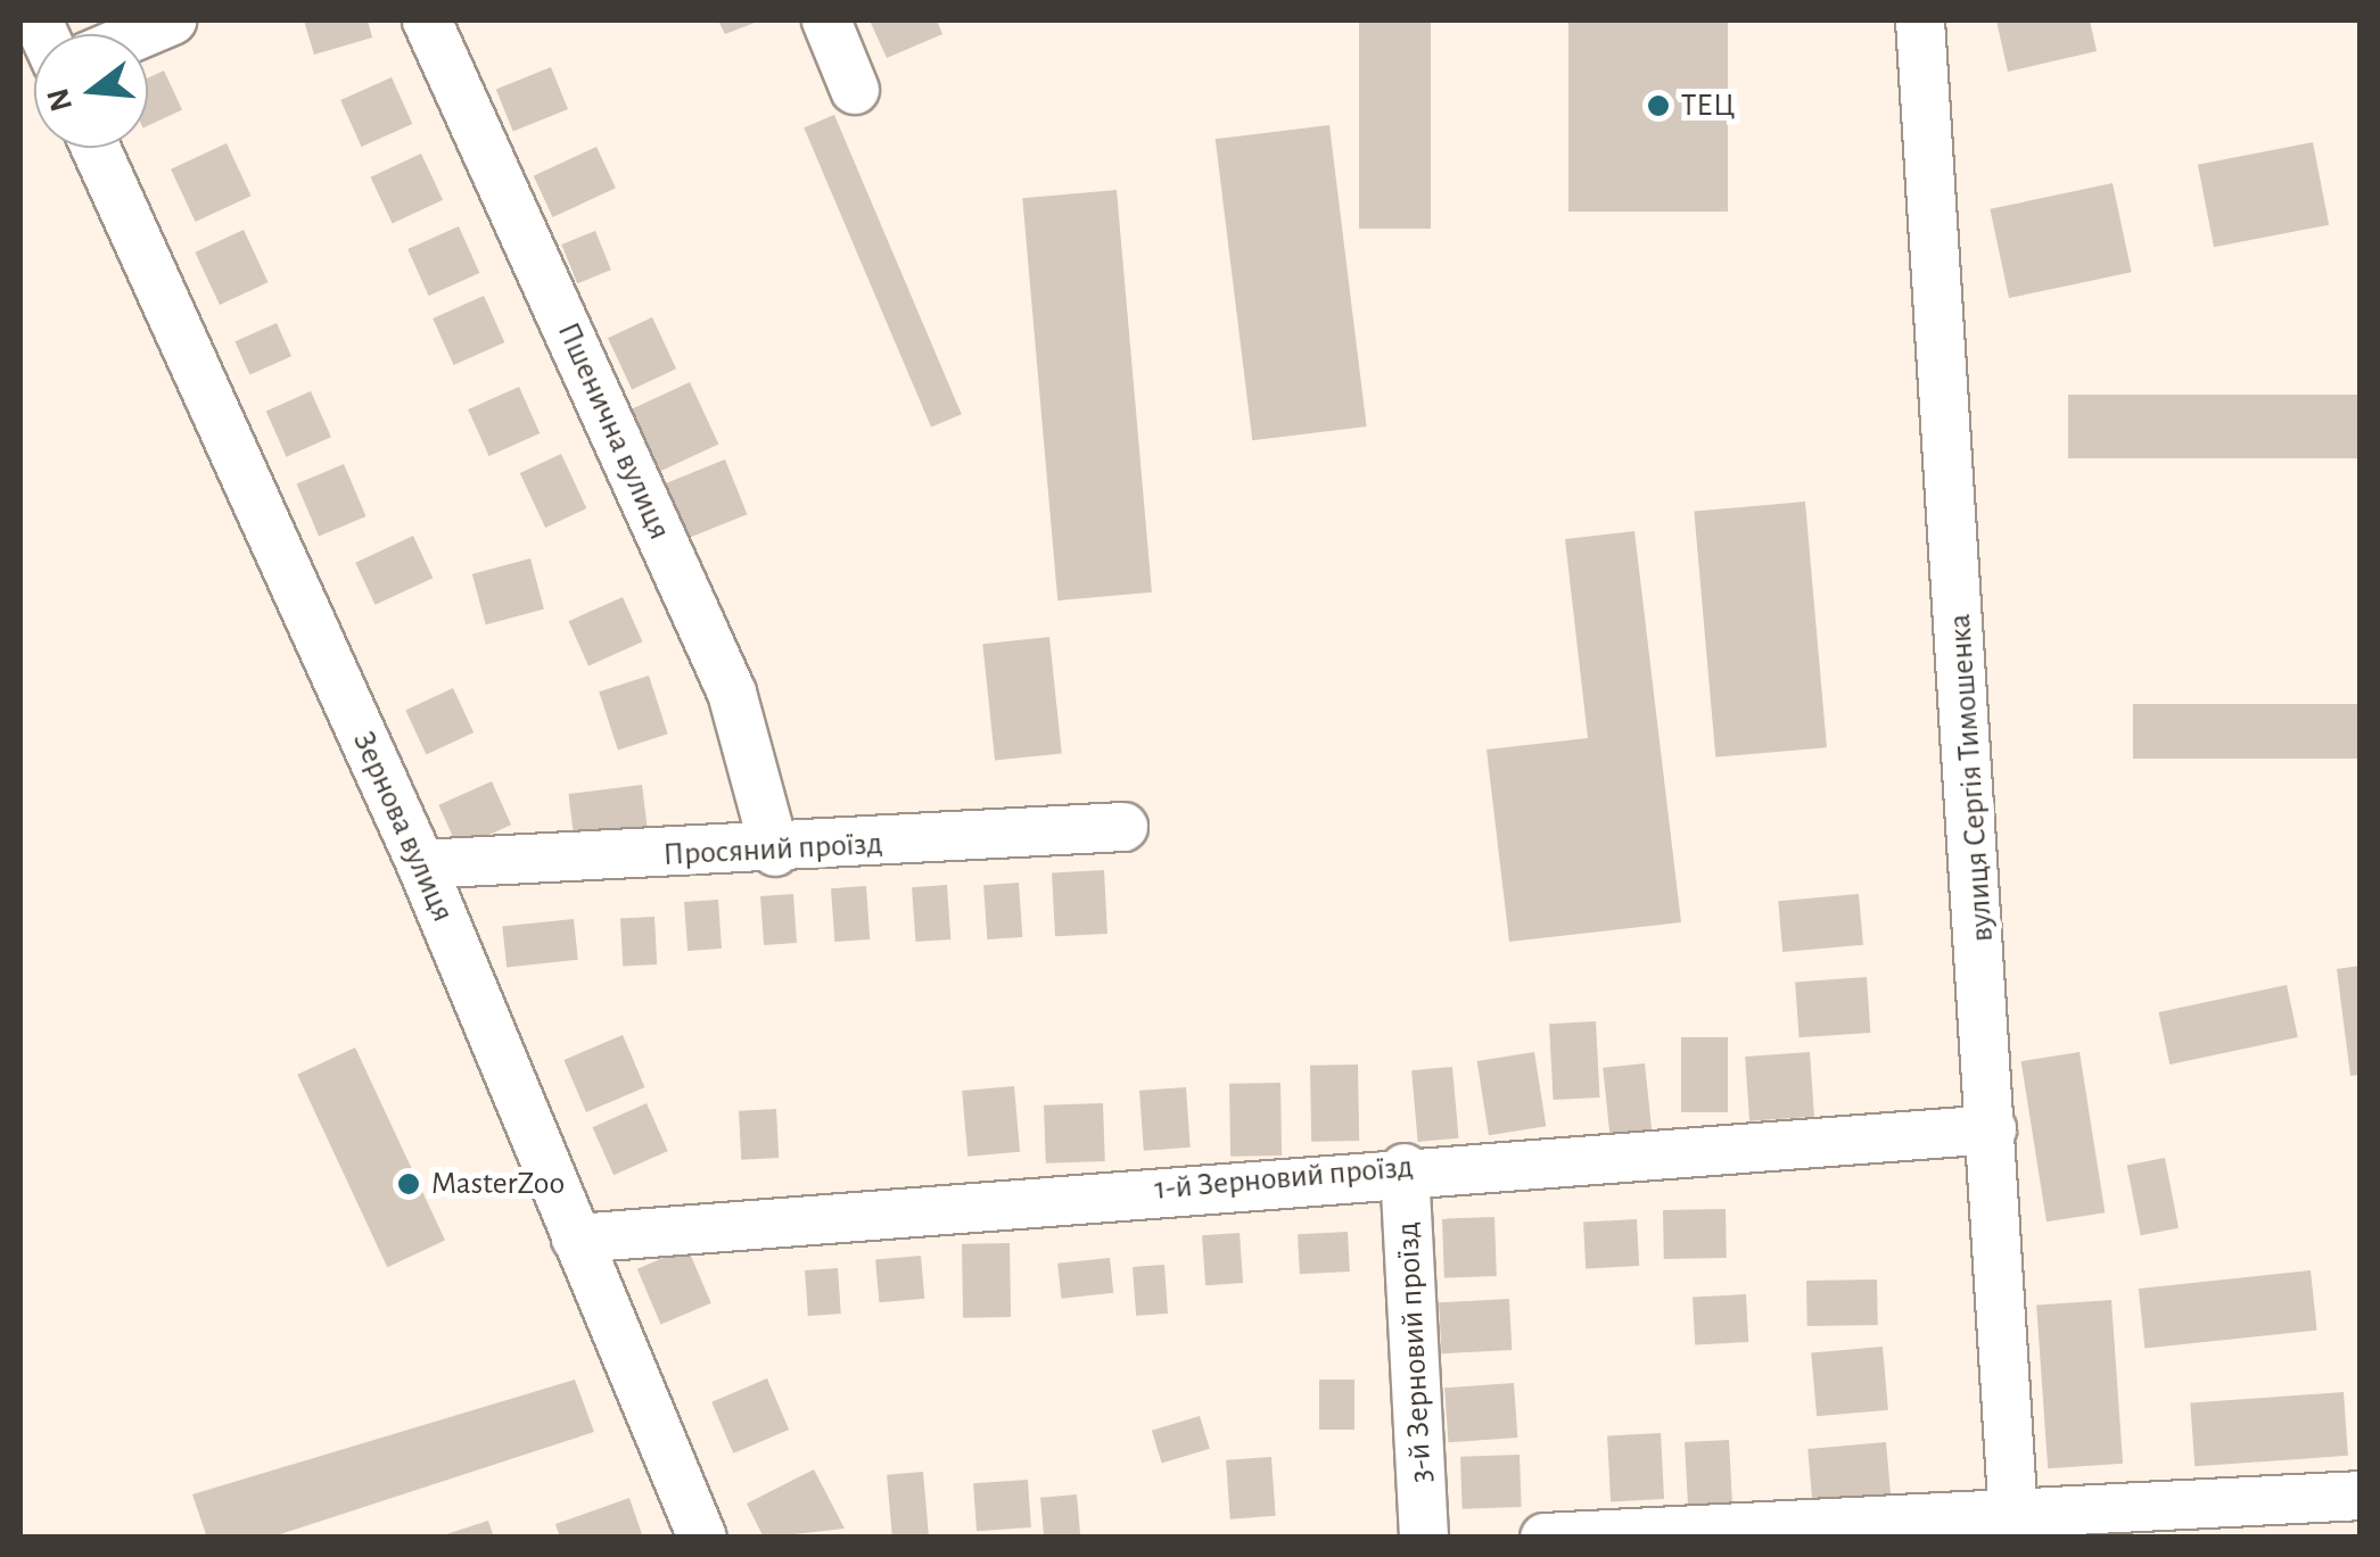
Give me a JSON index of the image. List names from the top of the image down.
{
  "streets": {
    "street": [
      "Пшенична вулиця",
      "вулиця Сергія Тимошенка",
      "Зернова вулиця",
      "Просяний проїзд",
      "1-й Зерновий проїзд",
      "3-й Зерновий проїзд"
    ]
  },
  "crossings": [
    ["Пшенична вулиця", "Просяний проїзд"],
    ["вулиця Сергія Тимошенка", "1-й Зерновий проїзд"],
    ["Зернова вулиця", "Просяний проїзд"],
    ["Зернова вулиця", "1-й Зерновий проїзд"],
    ["1-й Зерновий проїзд", "3-й Зерновий проїзд"]
  ],
  "places": ["ТЕЦ", "MasterZoo"],
  "north": "left"
}
